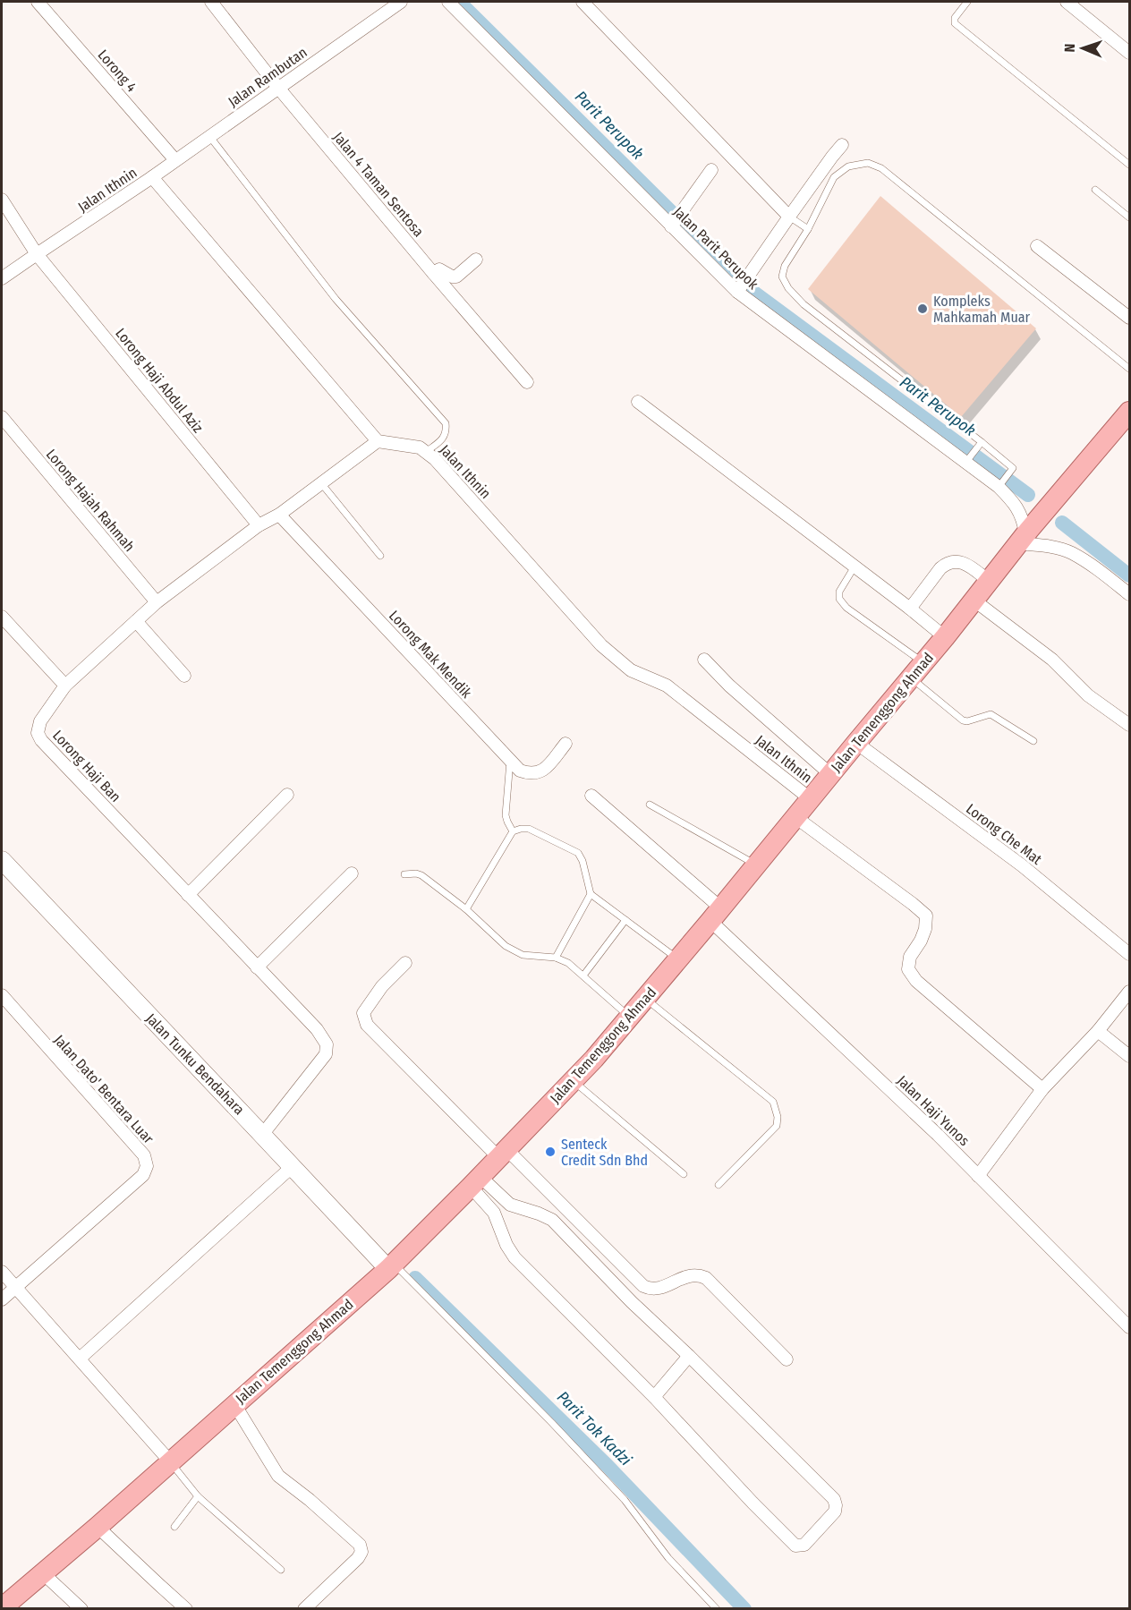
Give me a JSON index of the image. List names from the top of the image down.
{
  "streets": {
    "main road": ["Jalan Temenggong Ahmad"],
    "street": [
      "Lorong 4",
      "Jalan Rambutan",
      "Jalan 4 Taman Sentosa",
      "Jalan Ithnin",
      "Jalan Parit Perupok",
      "Lorong Haji Abdul Aziz",
      "Lorong Hajah Rahmah",
      "Lorong Mak Mendik",
      "Lorong Haji Ban",
      "Lorong Che Mat",
      "Jalan Tunku Bendahara",
      "Jalan Dato' Bentara Luar",
      "Jalan Haji Yunos"
    ]
  },
  "crossings": [
    ["Lorong 4", "Jalan Rambutan"],
    ["Jalan Rambutan", "Jalan 4 Taman Sentosa"],
    ["Jalan Rambutan", "Jalan Ithnin"],
    ["Jalan Ithnin", "Lorong Haji Abdul Aziz"],
    ["Jalan Ithnin", "Jalan Temenggong Ahmad"],
    ["Jalan Ithnin", "Lorong Haji Ban"],
    ["Jalan Parit Perupok", "Jalan Temenggong Ahmad"],
    ["Lorong Haji Abdul Aziz", "Lorong Haji Ban"],
    ["Lorong Hajah Rahmah", "Lorong Haji Ban"],
    ["Lorong Mak Mendik", "Lorong Haji Ban"],
    ["Jalan Temenggong Ahmad", "Lorong Che Mat"],
    ["Jalan Temenggong Ahmad", "Jalan Tunku Bendahara"],
    ["Jalan Temenggong Ahmad", "Jalan Haji Yunos"],
    ["Lorong Haji Ban", "Jalan Tunku Bendahara"]
  ],
  "water": ["Parit Perupok", "Parit Tok Kadzi"],
  "places": ["Kompleks Mahkamah Muar", "Senteck Credit Sdn Bhd"],
  "north": "left"
}
